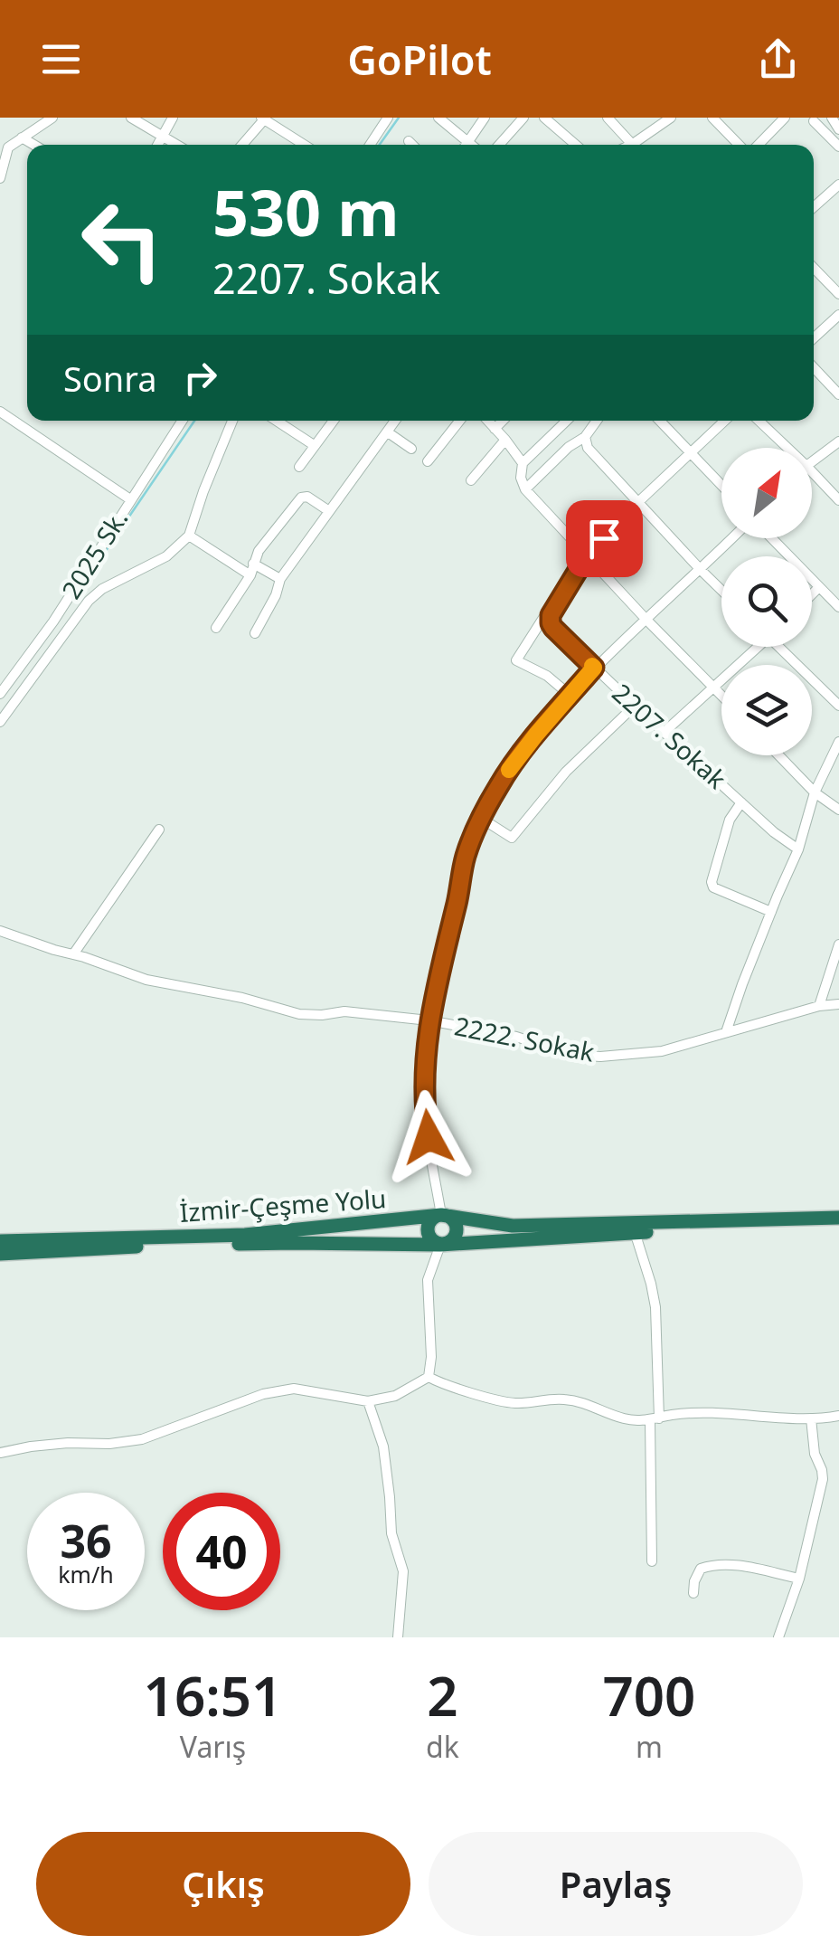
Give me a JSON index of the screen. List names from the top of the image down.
{
  "streets": {
    "highway": ["İzmir-Çeşme Yolu"],
    "street": ["2025 Sk.", "2207. Sokak", "2222. Sokak"]
  },
  "north": "top right",
  "page": {
    "header": "GoPilot",
    "turn": ["530 m", "2207. Sokak"],
    "then": "Sonra",
    "speed": "36 km/h",
    "limit": "40",
    "eta": [
      "16:51",
      "Varış",
      "2",
      "dk",
      "700",
      "m"
    ],
    "buttons": ["Çıkış", "Paylaş"]
  }
}
